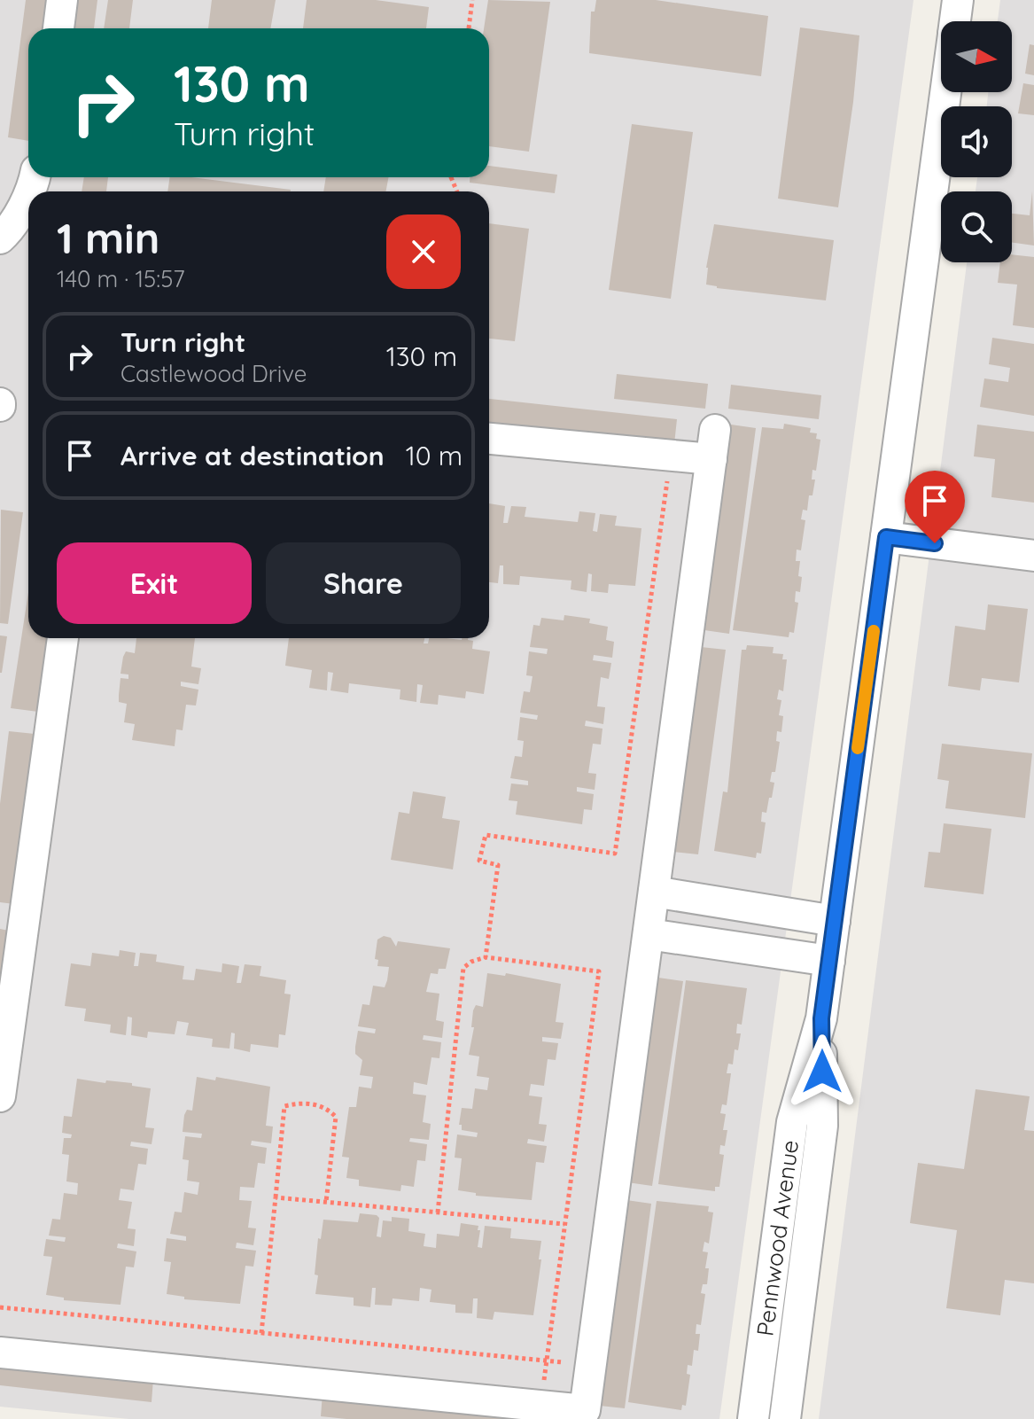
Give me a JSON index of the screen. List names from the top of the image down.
{
  "streets": {
    "street": ["Pennwood Avenue"]
  },
  "north": "right",
  "page": {
    "turn": ["130 m", "Turn right"],
    "heading": ["1 min", "140 m · 15:57"],
    "list": [
      {
        "name": "Turn right",
        "note": "Castlewood Drive",
        "value": "130 m"
      },
      {
        "name": "Arrive at destination",
        "value": "10 m"
      }
    ],
    "buttons": ["Exit", "Share"]
  }
}
